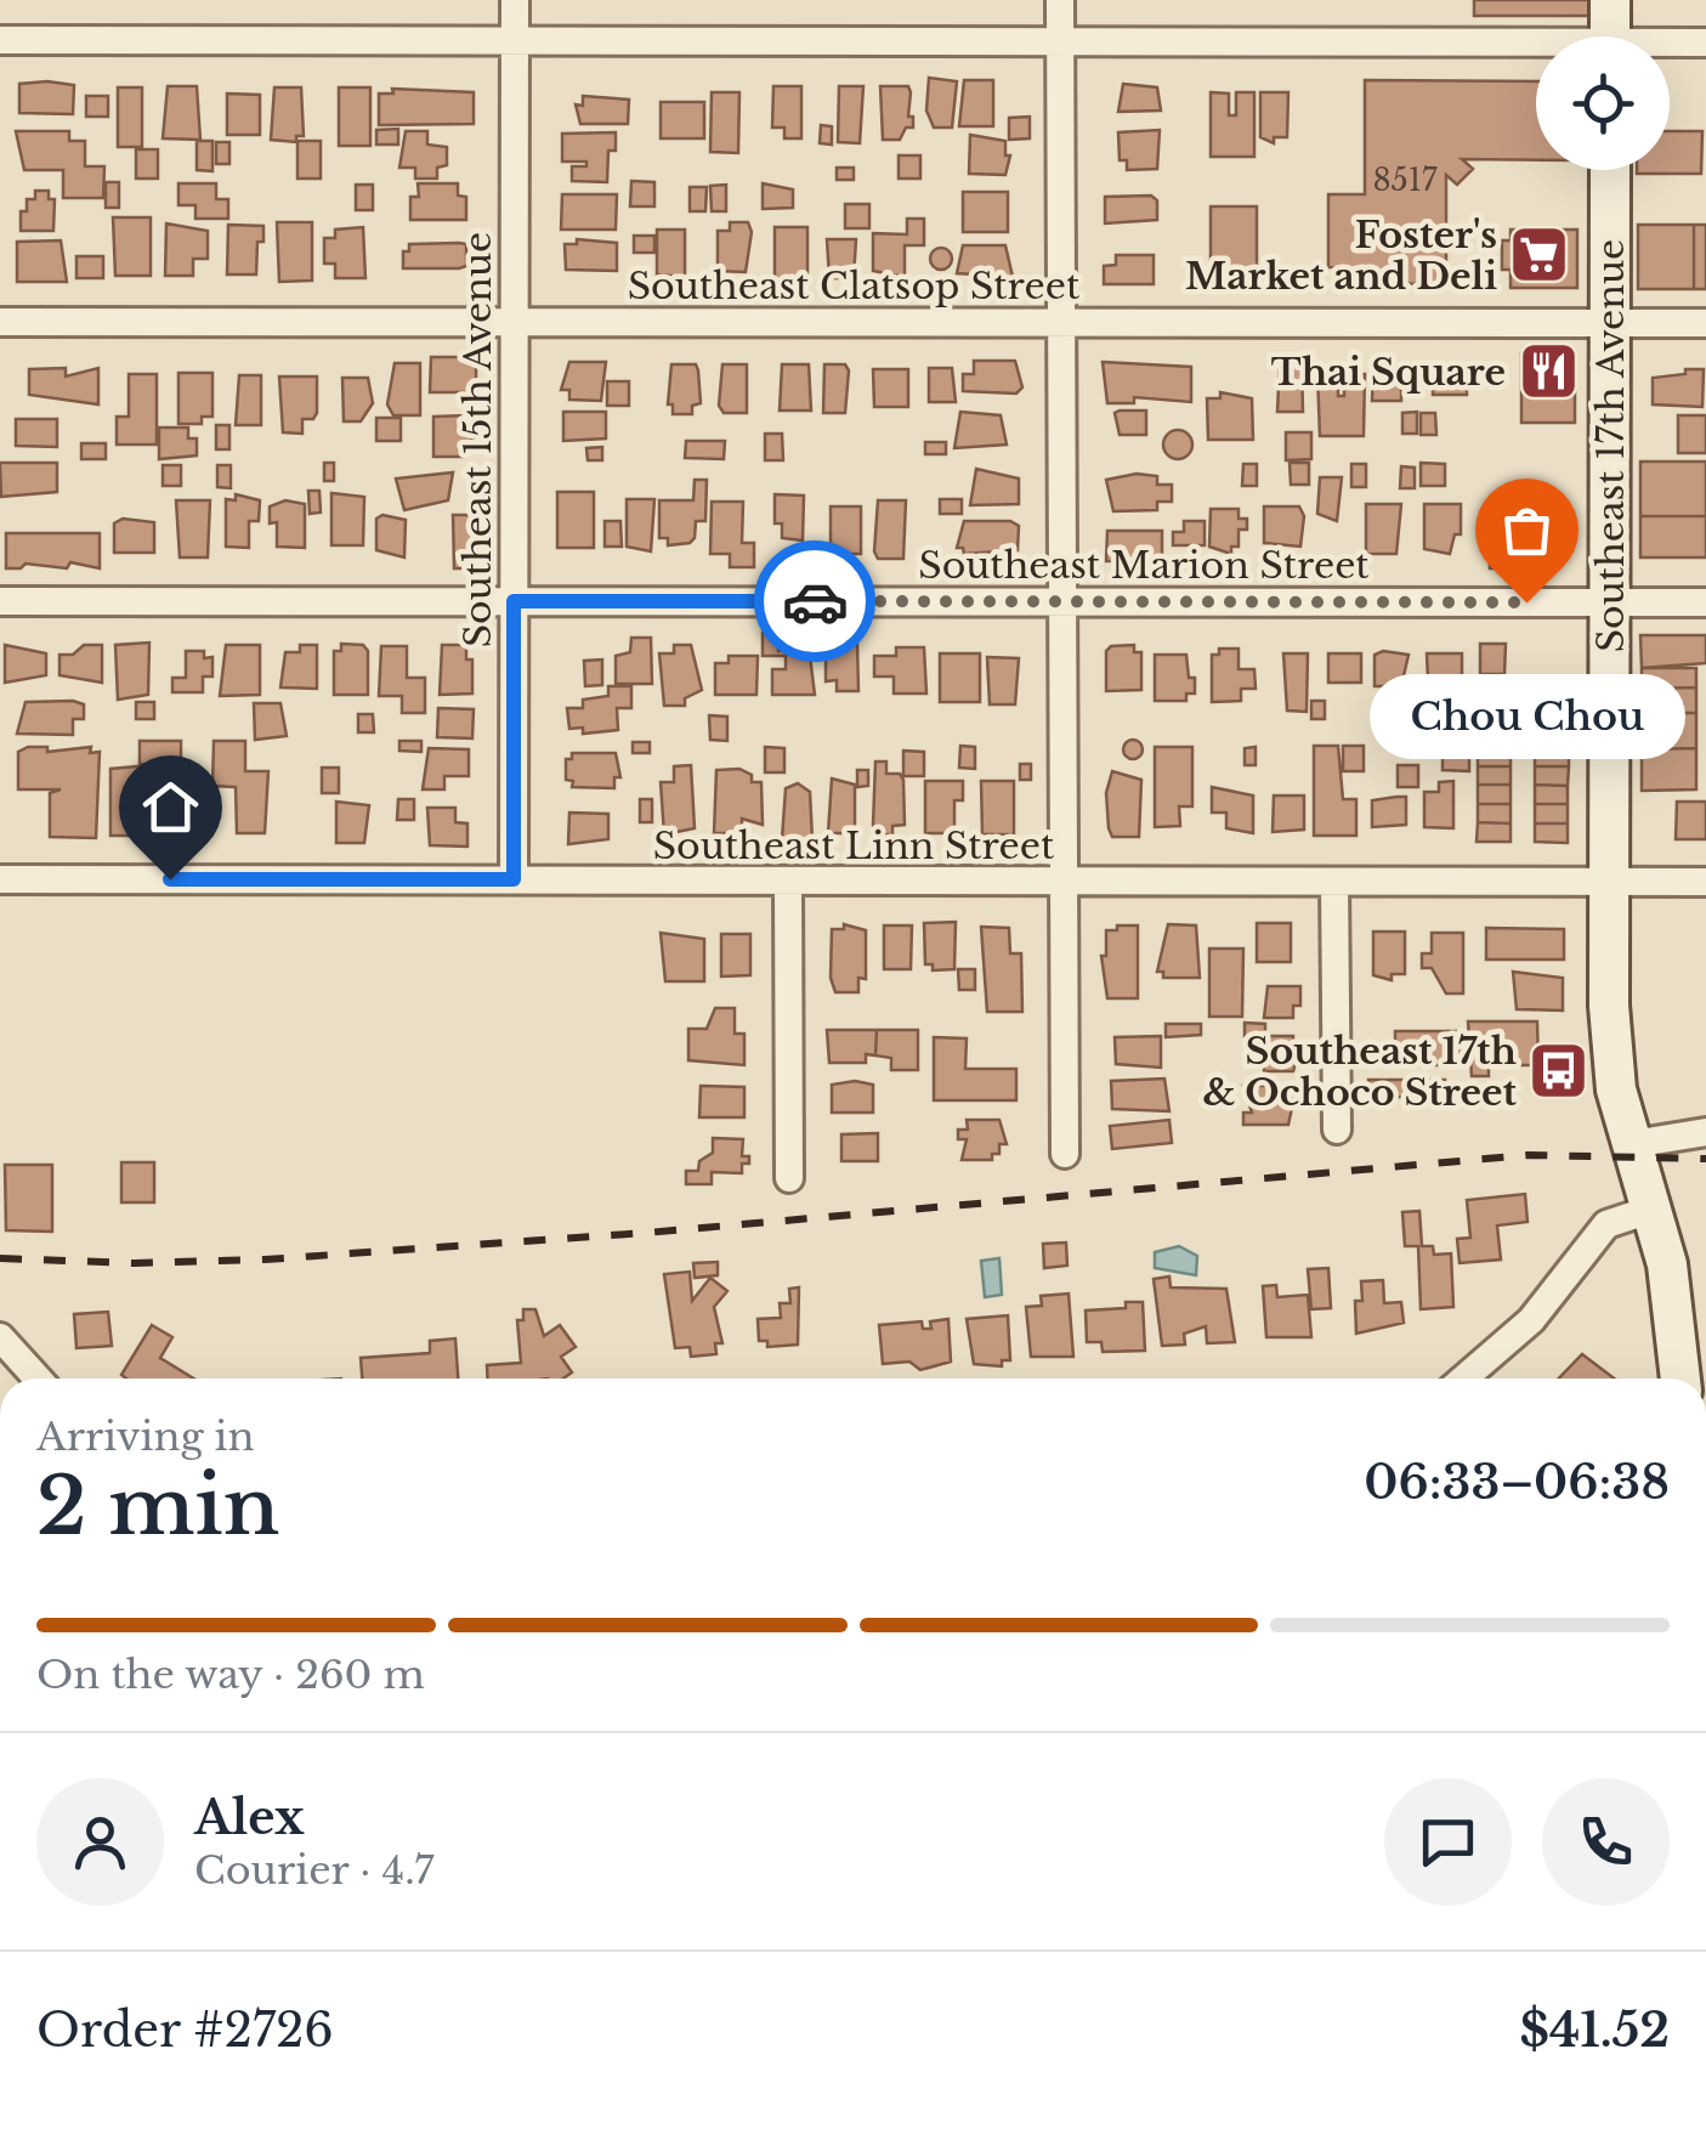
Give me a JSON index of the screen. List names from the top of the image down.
{
  "streets": {
    "main road": ["Southeast 17th Avenue"],
    "street": [
      "Southeast Clatsop Street",
      "Southeast 15th Avenue",
      "Southeast Marion Street",
      "Southeast Linn Street"
    ]
  },
  "crossings": [
    ["Southeast Clatsop Street", "Southeast 15th Avenue"],
    ["Southeast Clatsop Street", "Southeast 17th Avenue"],
    ["Southeast 15th Avenue", "Southeast Marion Street"],
    ["Southeast 15th Avenue", "Southeast Linn Street"],
    ["Southeast 17th Avenue", "Southeast Marion Street"],
    ["Southeast 17th Avenue", "Southeast Linn Street"]
  ],
  "places": {
    "supermarket": ["Foster's Market and Deli"],
    "restaurant": ["Thai Square"],
    "other": ["Chou Chou"],
    "bus stop": ["Southeast 17th & Ochoco Street"]
  },
  "house_numbers": ["8517"],
  "page": {
    "bubble": "Chou Chou",
    "heading": ["2 min", "Arriving in", "06:33–06:38"],
    "panel": [
      "Alex",
      "Courier · 4.7",
      "Order #2726",
      "$41.52"
    ],
    "bar": "On the way · 260 m"
  }
}
